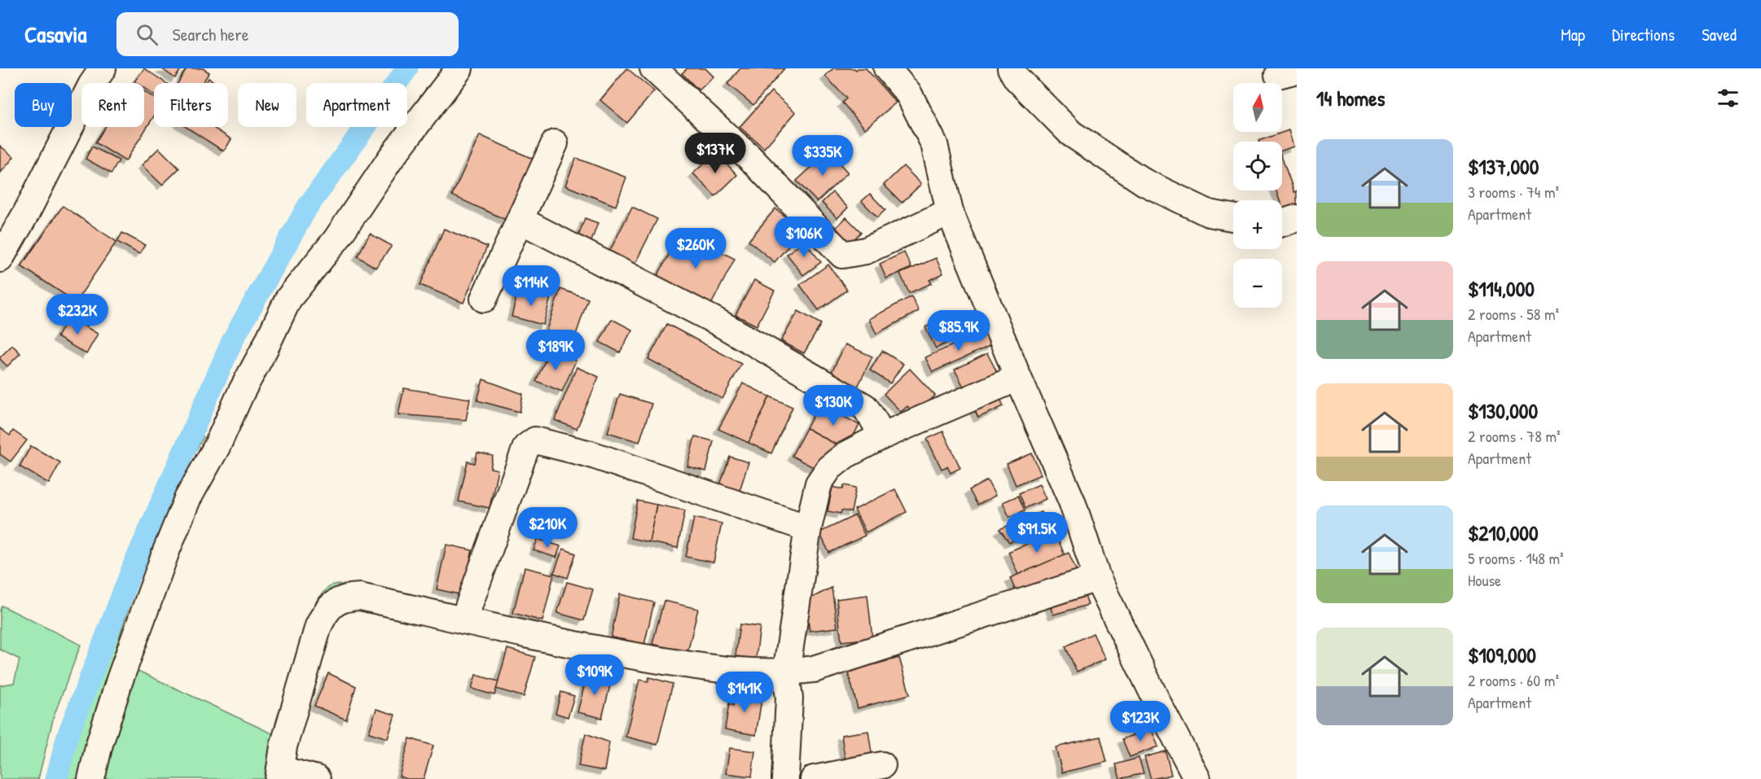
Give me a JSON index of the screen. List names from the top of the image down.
{
  "north": "top",
  "page": {
    "header": "Casavia",
    "search": "Search here",
    "nav": ["Map", "Directions", "Saved"],
    "heading": "14 homes",
    "map_buttons": ["+", "−"],
    "chip": [
      "Buy",
      "Rent",
      "Filters",
      "New",
      "Apartment"
    ],
    "list": [
      {
        "name": "$137,000",
        "note": "3 rooms · 74 m² · Apartment"
      },
      {
        "name": "$114,000",
        "note": "2 rooms · 58 m² · Apartment"
      },
      {
        "name": "$130,000",
        "note": "2 rooms · 78 m² · Apartment"
      },
      {
        "name": "$210,000",
        "note": "5 rooms · 148 m² · House"
      },
      {
        "name": "$109,000",
        "note": "2 rooms · 60 m² · Apartment"
      }
    ],
    "price": [
      "$137K",
      "$335K",
      "$106K",
      "$260K",
      "$114K",
      "$232K",
      "$85.9K",
      "$189K",
      "$130K",
      "$210K",
      "$91.5K",
      "$109K",
      "$141K",
      "$123K"
    ]
  }
}
